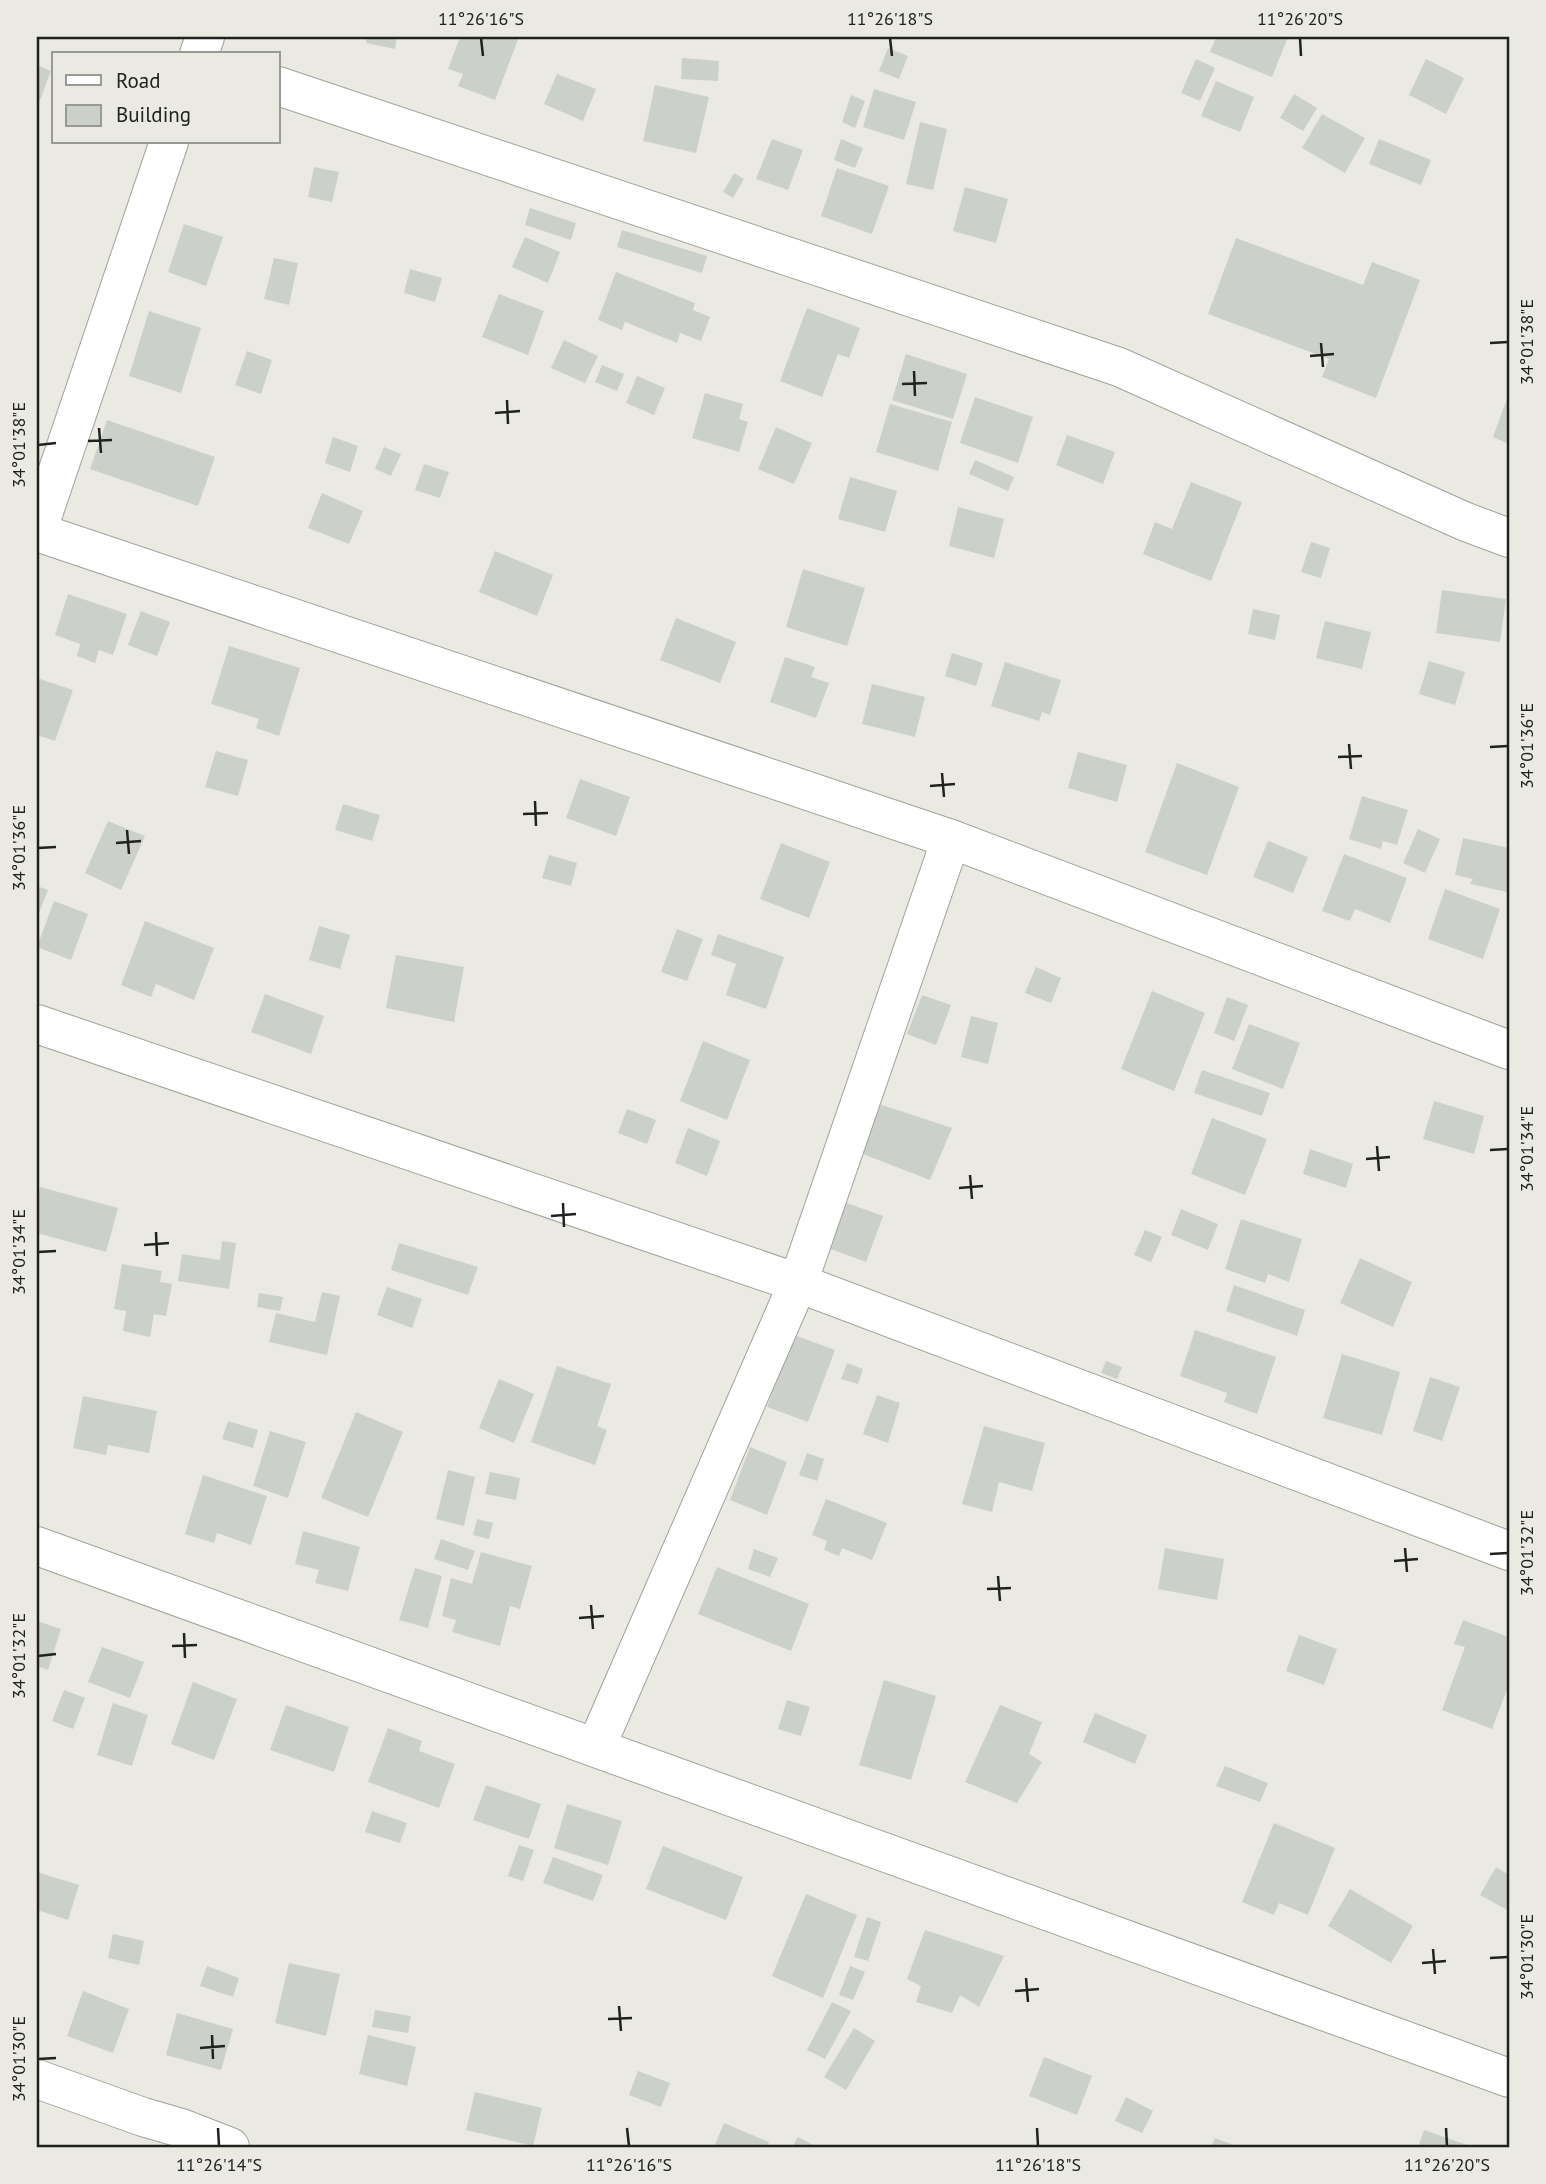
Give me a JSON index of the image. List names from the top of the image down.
{
  "legend": ["Road", "Building"],
  "coordinates": [
    "11°26'16\"S",
    "11°26'18\"S",
    "11°26'20\"S",
    "34°01'38\"E",
    "34°01'36\"E",
    "34°01'34\"E",
    "34°01'32\"E",
    "34°01'30\"E",
    "11°26'14\"S"
  ]
}
